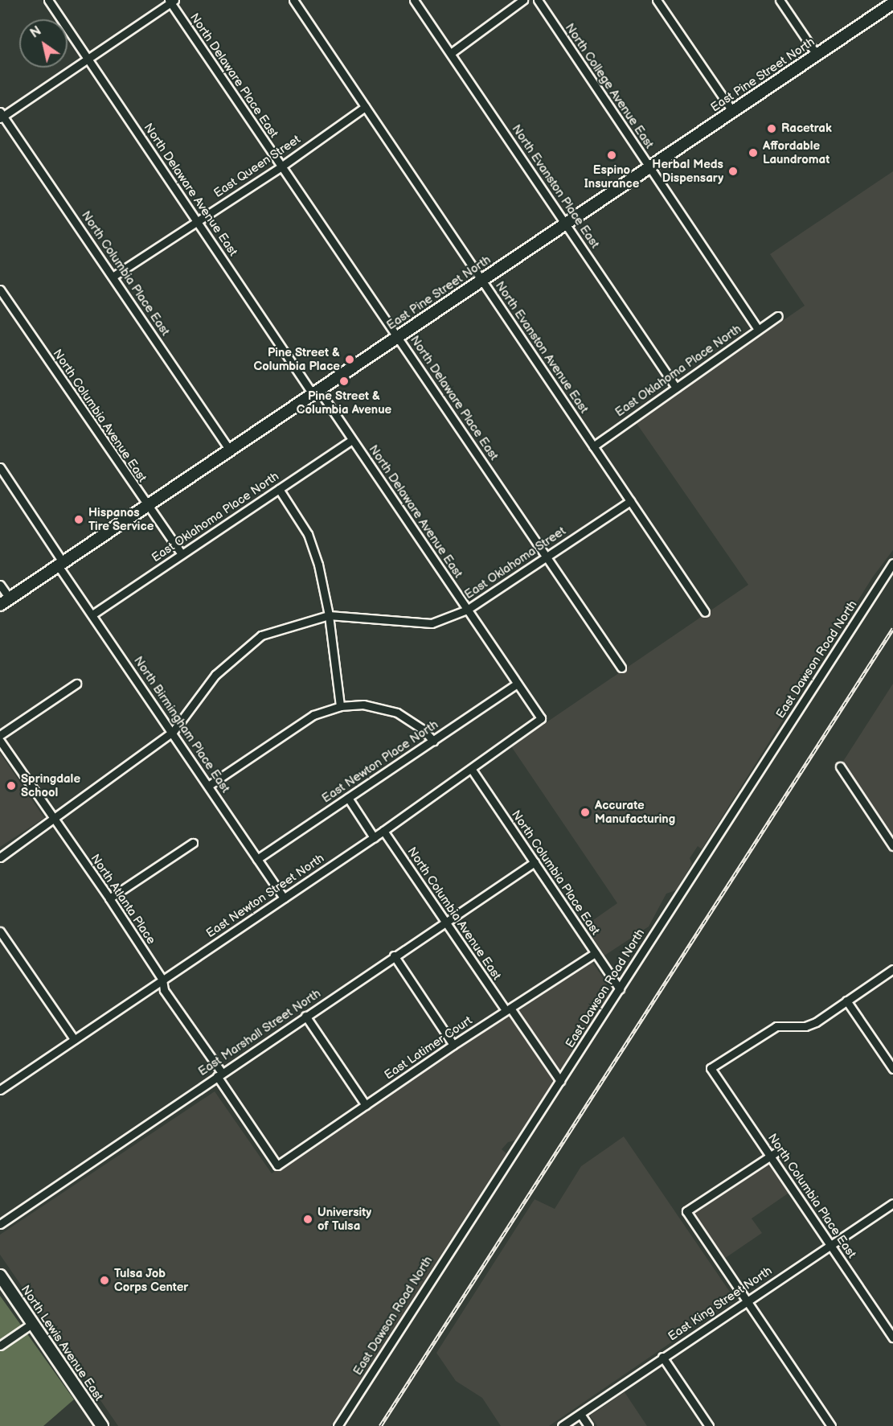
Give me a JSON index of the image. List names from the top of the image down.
{
  "streets": {
    "main road": ["East Pine Street North", "North Lewis Avenue East"],
    "street": [
      "North Delaware Place East",
      "North College Avenue East",
      "East Queen Street",
      "North Evanston Place East",
      "North Delaware Avenue East",
      "North Columbia Place East",
      "North Evanston Avenue East",
      "East Oklahoma Place North",
      "North Columbia Avenue East",
      "East Oklahoma Street",
      "East Dawson Road North",
      "North Birmingham Place East",
      "East Newton Place North",
      "East Newton Street North",
      "North Atlanta Place",
      "East Marshall Street North",
      "East Latimer Court",
      "East King Street North"
    ]
  },
  "crossings": [
    ["East Pine Street North", "North Delaware Place East"],
    ["East Pine Street North", "North College Avenue East"],
    ["East Pine Street North", "North Evanston Place East"],
    ["East Pine Street North", "North Delaware Avenue East"],
    ["East Pine Street North", "North Columbia Place East"],
    ["East Pine Street North", "North Evanston Avenue East"],
    ["East Pine Street North", "North Columbia Avenue East"],
    ["East Pine Street North", "North Birmingham Place East"],
    ["North Delaware Place East", "East Queen Street"],
    ["North Delaware Place East", "East Oklahoma Street"],
    ["North College Avenue East", "East Oklahoma Place North"],
    ["East Queen Street", "North Delaware Avenue East"],
    ["East Queen Street", "North Columbia Place East"],
    ["East Queen Street", "North Evanston Avenue East"],
    ["North Evanston Place East", "East Oklahoma Place North"],
    ["North Delaware Avenue East", "East Oklahoma Place North"],
    ["North Delaware Avenue East", "East Oklahoma Street"],
    ["North Delaware Avenue East", "East Newton Place North"],
    ["North Delaware Avenue East", "East Newton Street North"],
    ["North Columbia Place East", "East Dawson Road North"],
    ["North Columbia Place East", "East Newton Street North"],
    ["North Columbia Place East", "East Marshall Street North"],
    ["North Columbia Place East", "East Latimer Court"],
    ["North Columbia Place East", "East King Street North"],
    ["North Evanston Avenue East", "East Oklahoma Place North"],
    ["North Evanston Avenue East", "East Oklahoma Street"],
    ["East Oklahoma Place North", "North Columbia Avenue East"],
    ["East Oklahoma Place North", "North Birmingham Place East"],
    ["North Columbia Avenue East", "East Dawson Road North"],
    ["North Columbia Avenue East", "East Newton Street North"],
    ["North Columbia Avenue East", "East Marshall Street North"],
    ["North Columbia Avenue East", "East Latimer Court"],
    ["East Oklahoma Street", "North Birmingham Place East"],
    ["East Oklahoma Street", "North Atlanta Place"],
    ["North Birmingham Place East", "East Newton Place North"],
    ["North Birmingham Place East", "East Newton Street North"],
    ["East Newton Street North", "North Atlanta Place"],
    ["North Atlanta Place", "East Marshall Street North"],
    ["North Atlanta Place", "East Latimer Court"]
  ],
  "places": [
    "Racetrak",
    "Affordable Laundromat",
    "Espino Insurance",
    "Herbal Meds Dispensary",
    "Pine Street & Columbia Place",
    "Pine Street & Columbia Avenue",
    "Hispanos Tire Service",
    "Springdale School",
    "Accurate Manufacturing",
    "University of Tulsa",
    "Tulsa Job Corps Center"
  ],
  "north": "top left"
}
